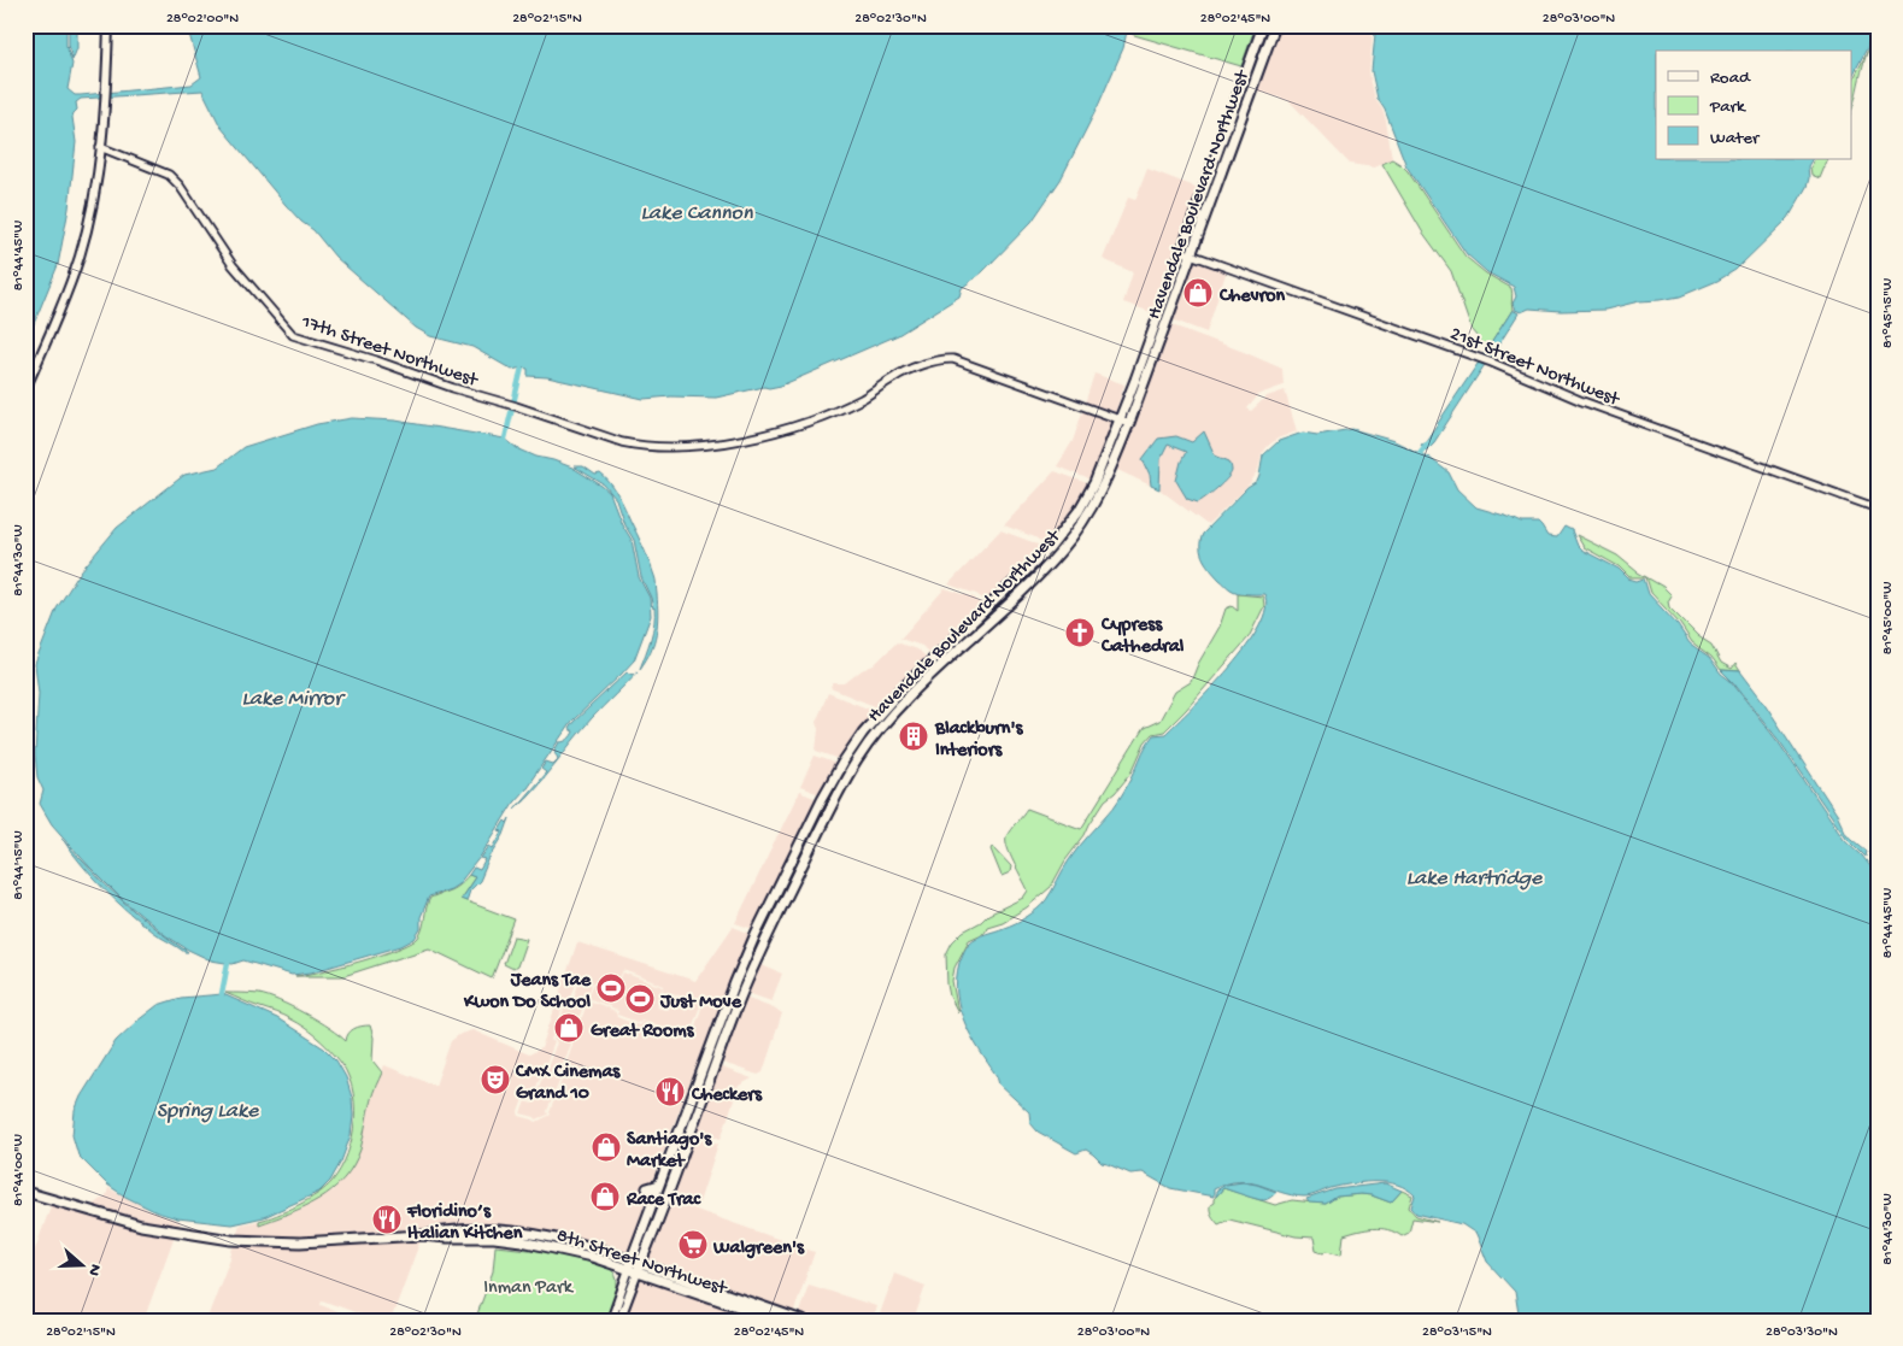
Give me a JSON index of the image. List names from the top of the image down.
{
  "streets": {
    "main road": ["Havendale Boulevard Northwest", "8th Street Northwest"],
    "street": ["17th Street Northwest", "21st Street Northwest"]
  },
  "crossings": [
    ["Havendale Boulevard Northwest", "17th Street Northwest"],
    ["Havendale Boulevard Northwest", "21st Street Northwest"],
    ["Havendale Boulevard Northwest", "8th Street Northwest"]
  ],
  "water": [
    "Lake Cannon",
    "Lake Mirror",
    "Lake Hartridge",
    "Spring Lake"
  ],
  "parks": ["Inman Park"],
  "places": {
    "shop": [
      "Chevron",
      "Great Rooms",
      "Santiago's Market",
      "Race Trac"
    ],
    "church": ["Cypress Cathedral"],
    "building": ["Blackburn's Interiors"],
    "sports": ["Jeans Tae Kwon Do School", "Just Move"],
    "theatre": ["CMX Cinemas Grand 10"],
    "restaurant": ["Checkers", "Floridino’s Italian Kitchen"],
    "supermarket": ["Walgreen's"]
  },
  "legend": ["Road", "Park", "Water"],
  "north": "right",
  "coordinates": [
    "28°02'00\"N",
    "28°02'15\"N",
    "28°02'30\"N",
    "28°02'45\"N",
    "28°03'00\"N",
    "81°44'45\"W",
    "81°45'15\"W",
    "81°44'30\"W",
    "81°45'00\"W",
    "81°44'15\"W",
    "81°44'00\"W",
    "28°03'15\"N",
    "28°03'30\"N"
  ]
}
